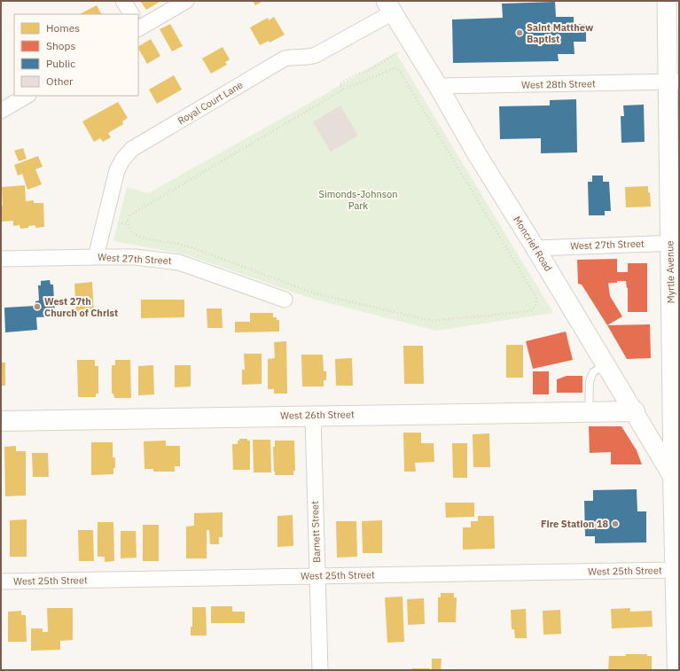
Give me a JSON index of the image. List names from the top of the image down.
{
  "streets": {
    "main road": ["Myrtle Avenue", "West 26th Street"],
    "street": [
      "West 28th Street",
      "Royal Court Lane",
      "Moncrief Road",
      "West 27th Street",
      "Barnett Street",
      "West 25th Street"
    ]
  },
  "crossings": [
    ["West 28th Street", "Moncrief Road"],
    ["West 28th Street", "Myrtle Avenue"],
    ["Royal Court Lane", "Moncrief Road"],
    ["Royal Court Lane", "West 27th Street"],
    ["Moncrief Road", "West 27th Street"],
    ["Moncrief Road", "Myrtle Avenue"],
    ["Moncrief Road", "West 26th Street"],
    ["West 27th Street", "Myrtle Avenue"],
    ["Myrtle Avenue", "West 25th Street"],
    ["West 26th Street", "Barnett Street"],
    ["Barnett Street", "West 25th Street"]
  ],
  "parks": ["Simonds-Johnson Park"],
  "places": ["Saint Matthew Baptist", "West 27th Church of Christ", "Fire Station 18"],
  "legend": [
    "Homes",
    "Shops",
    "Public",
    "Other"
  ]
}
